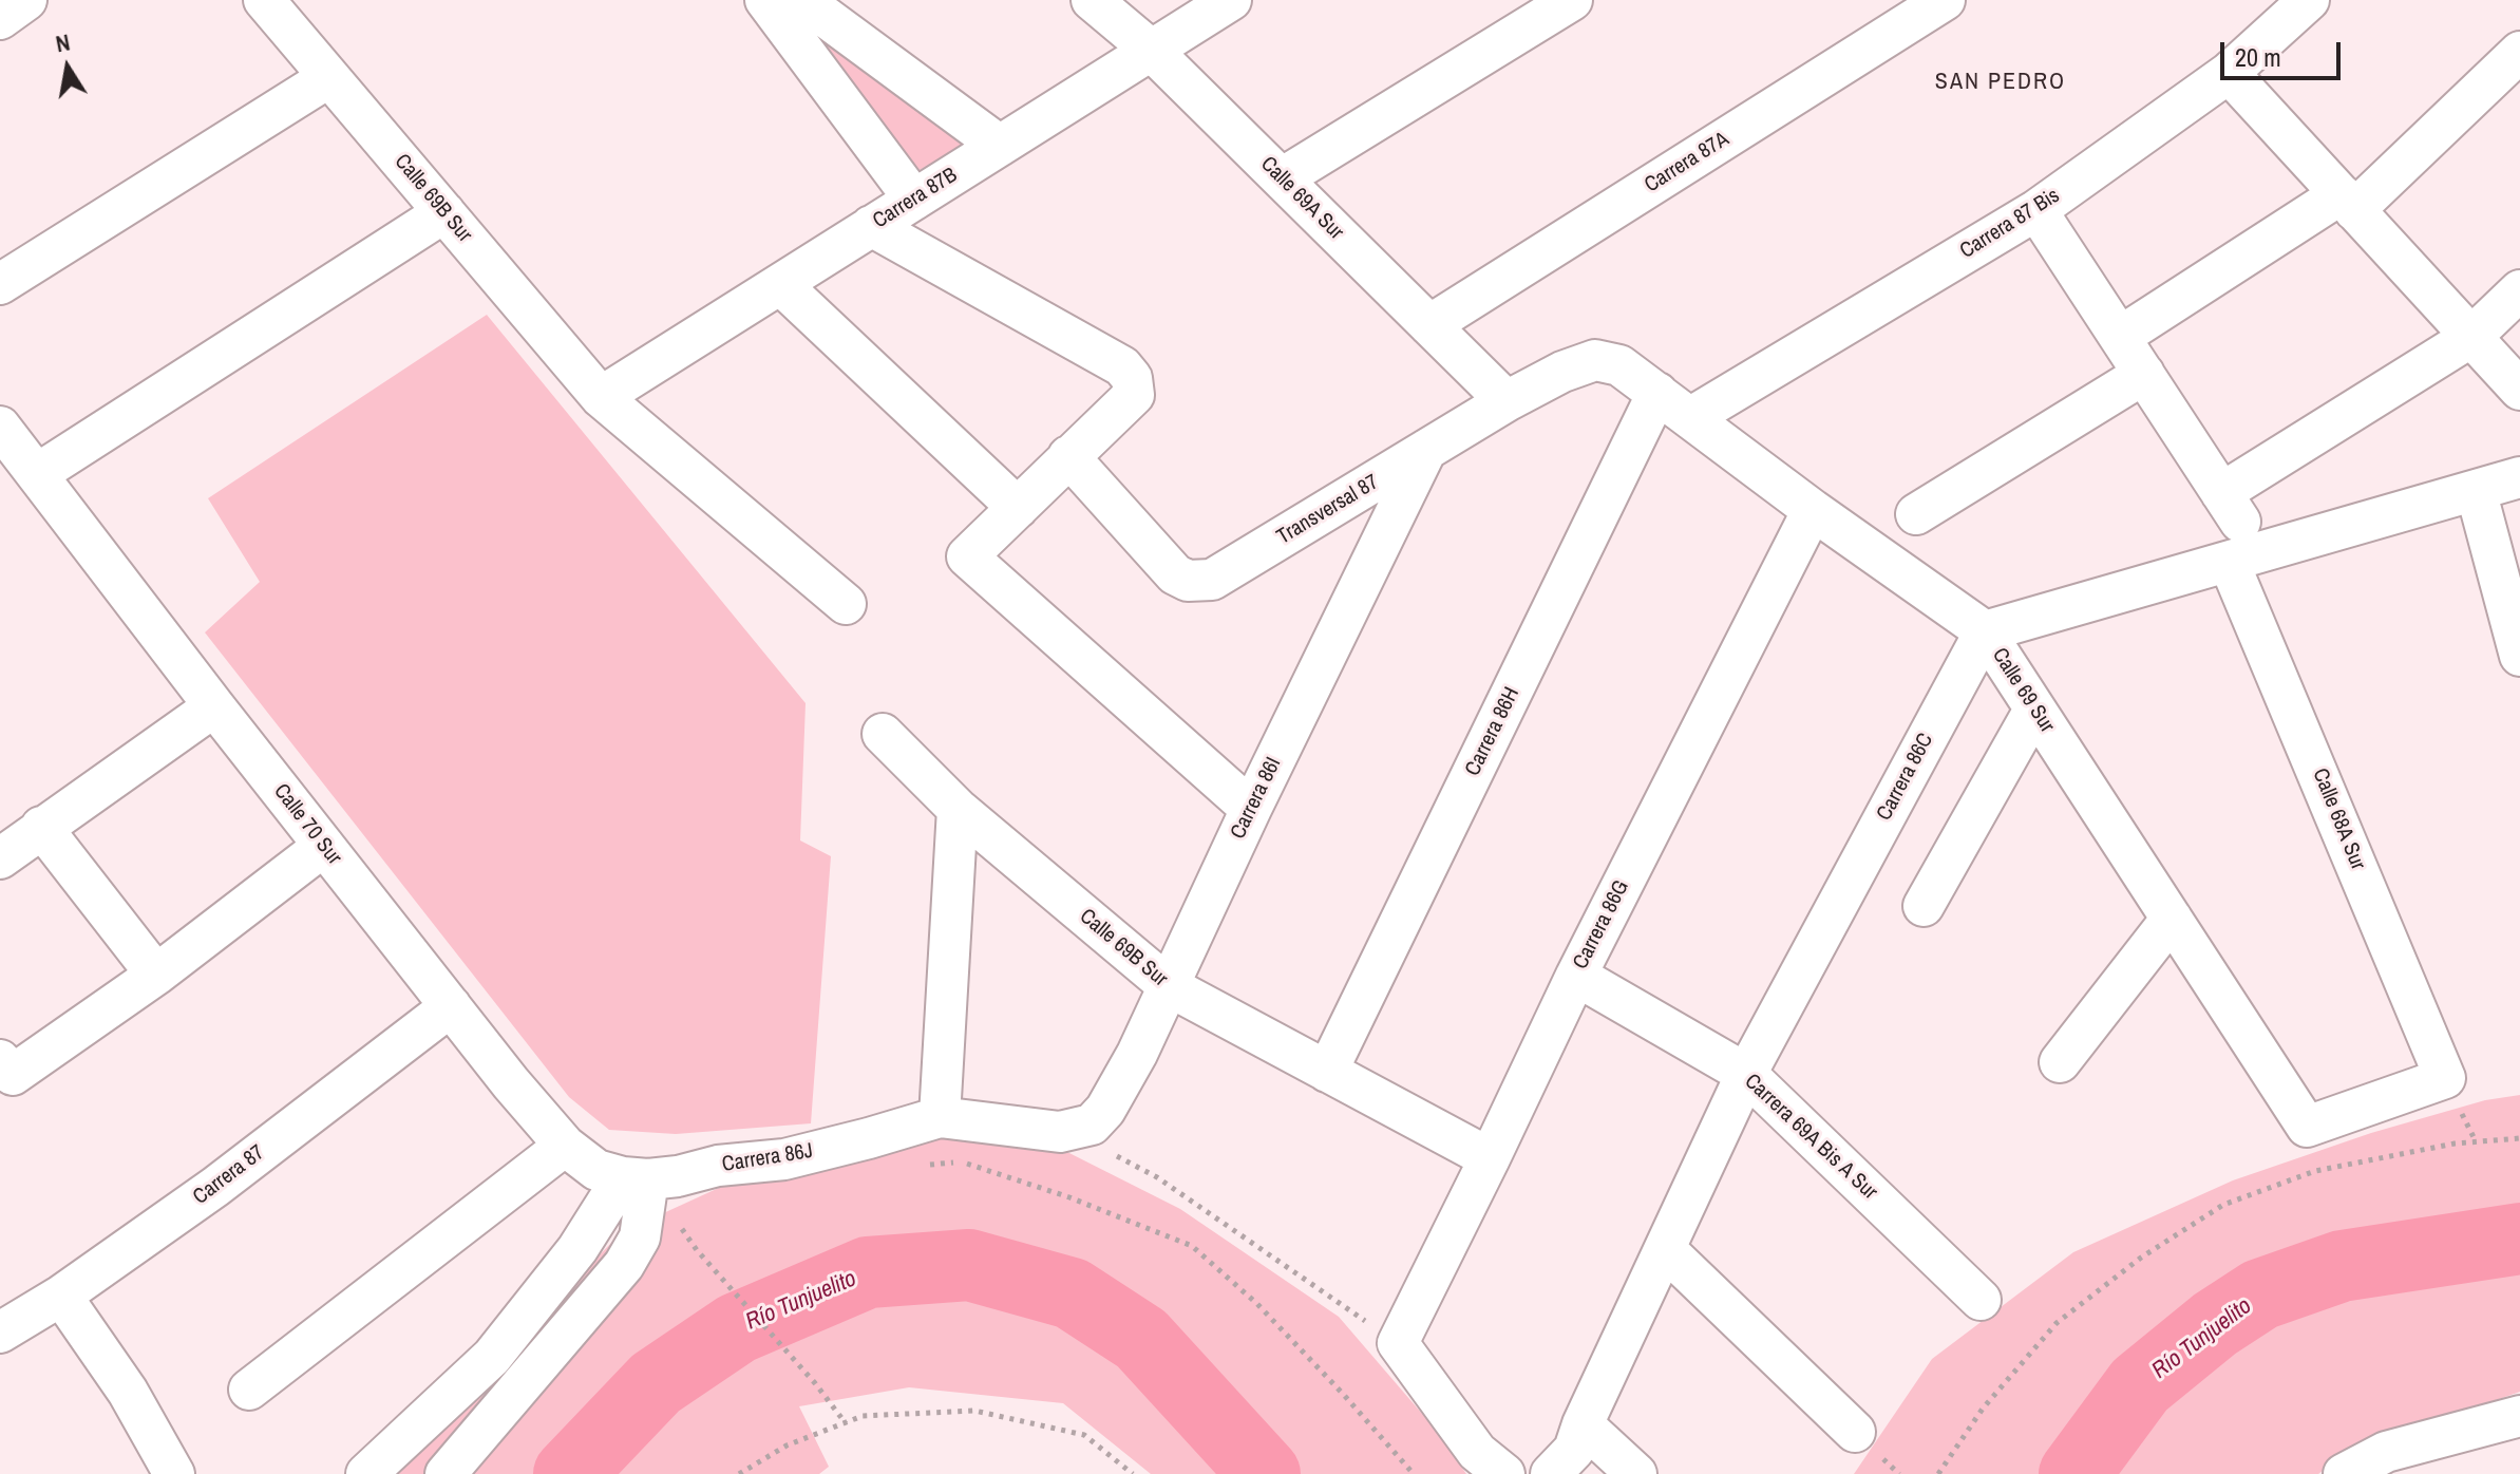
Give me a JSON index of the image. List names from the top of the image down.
{
  "streets": {
    "street": [
      "Carrera 87A",
      "Calle 69B Sur",
      "Carrera 87B",
      "Calle 69A Sur",
      "Carrera 87 Bis",
      "Transversal 87",
      "Calle 69 Sur",
      "Carrera 86H",
      "Carrera 86C",
      "Carrera 86I",
      "Calle 68A Sur",
      "Calle 70 Sur",
      "Carrera 86G",
      "Carrera 69A Bis A Sur",
      "Carrera 86J",
      "Carrera 87"
    ]
  },
  "crossings": [
    ["Carrera 87A", "Calle 69A Sur"],
    ["Calle 69B Sur", "Carrera 87B"],
    ["Calle 69B Sur", "Carrera 86H"],
    ["Calle 69B Sur", "Carrera 86I"],
    ["Calle 69B Sur", "Carrera 86G"],
    ["Carrera 87B", "Calle 69A Sur"],
    ["Calle 69A Sur", "Transversal 87"],
    ["Carrera 87 Bis", "Calle 69 Sur"],
    ["Transversal 87", "Calle 69 Sur"],
    ["Transversal 87", "Carrera 86I"],
    ["Calle 69 Sur", "Carrera 86H"],
    ["Calle 69 Sur", "Carrera 86C"],
    ["Calle 69 Sur", "Calle 68A Sur"],
    ["Calle 69 Sur", "Carrera 86G"],
    ["Carrera 86C", "Carrera 69A Bis A Sur"],
    ["Calle 70 Sur", "Carrera 86J"],
    ["Calle 70 Sur", "Carrera 87"],
    ["Carrera 86G", "Carrera 69A Bis A Sur"]
  ],
  "districts": ["SAN PEDRO"],
  "water": ["Río Tunjuelito"],
  "scale_bar": "20 m",
  "north": "top"
}
